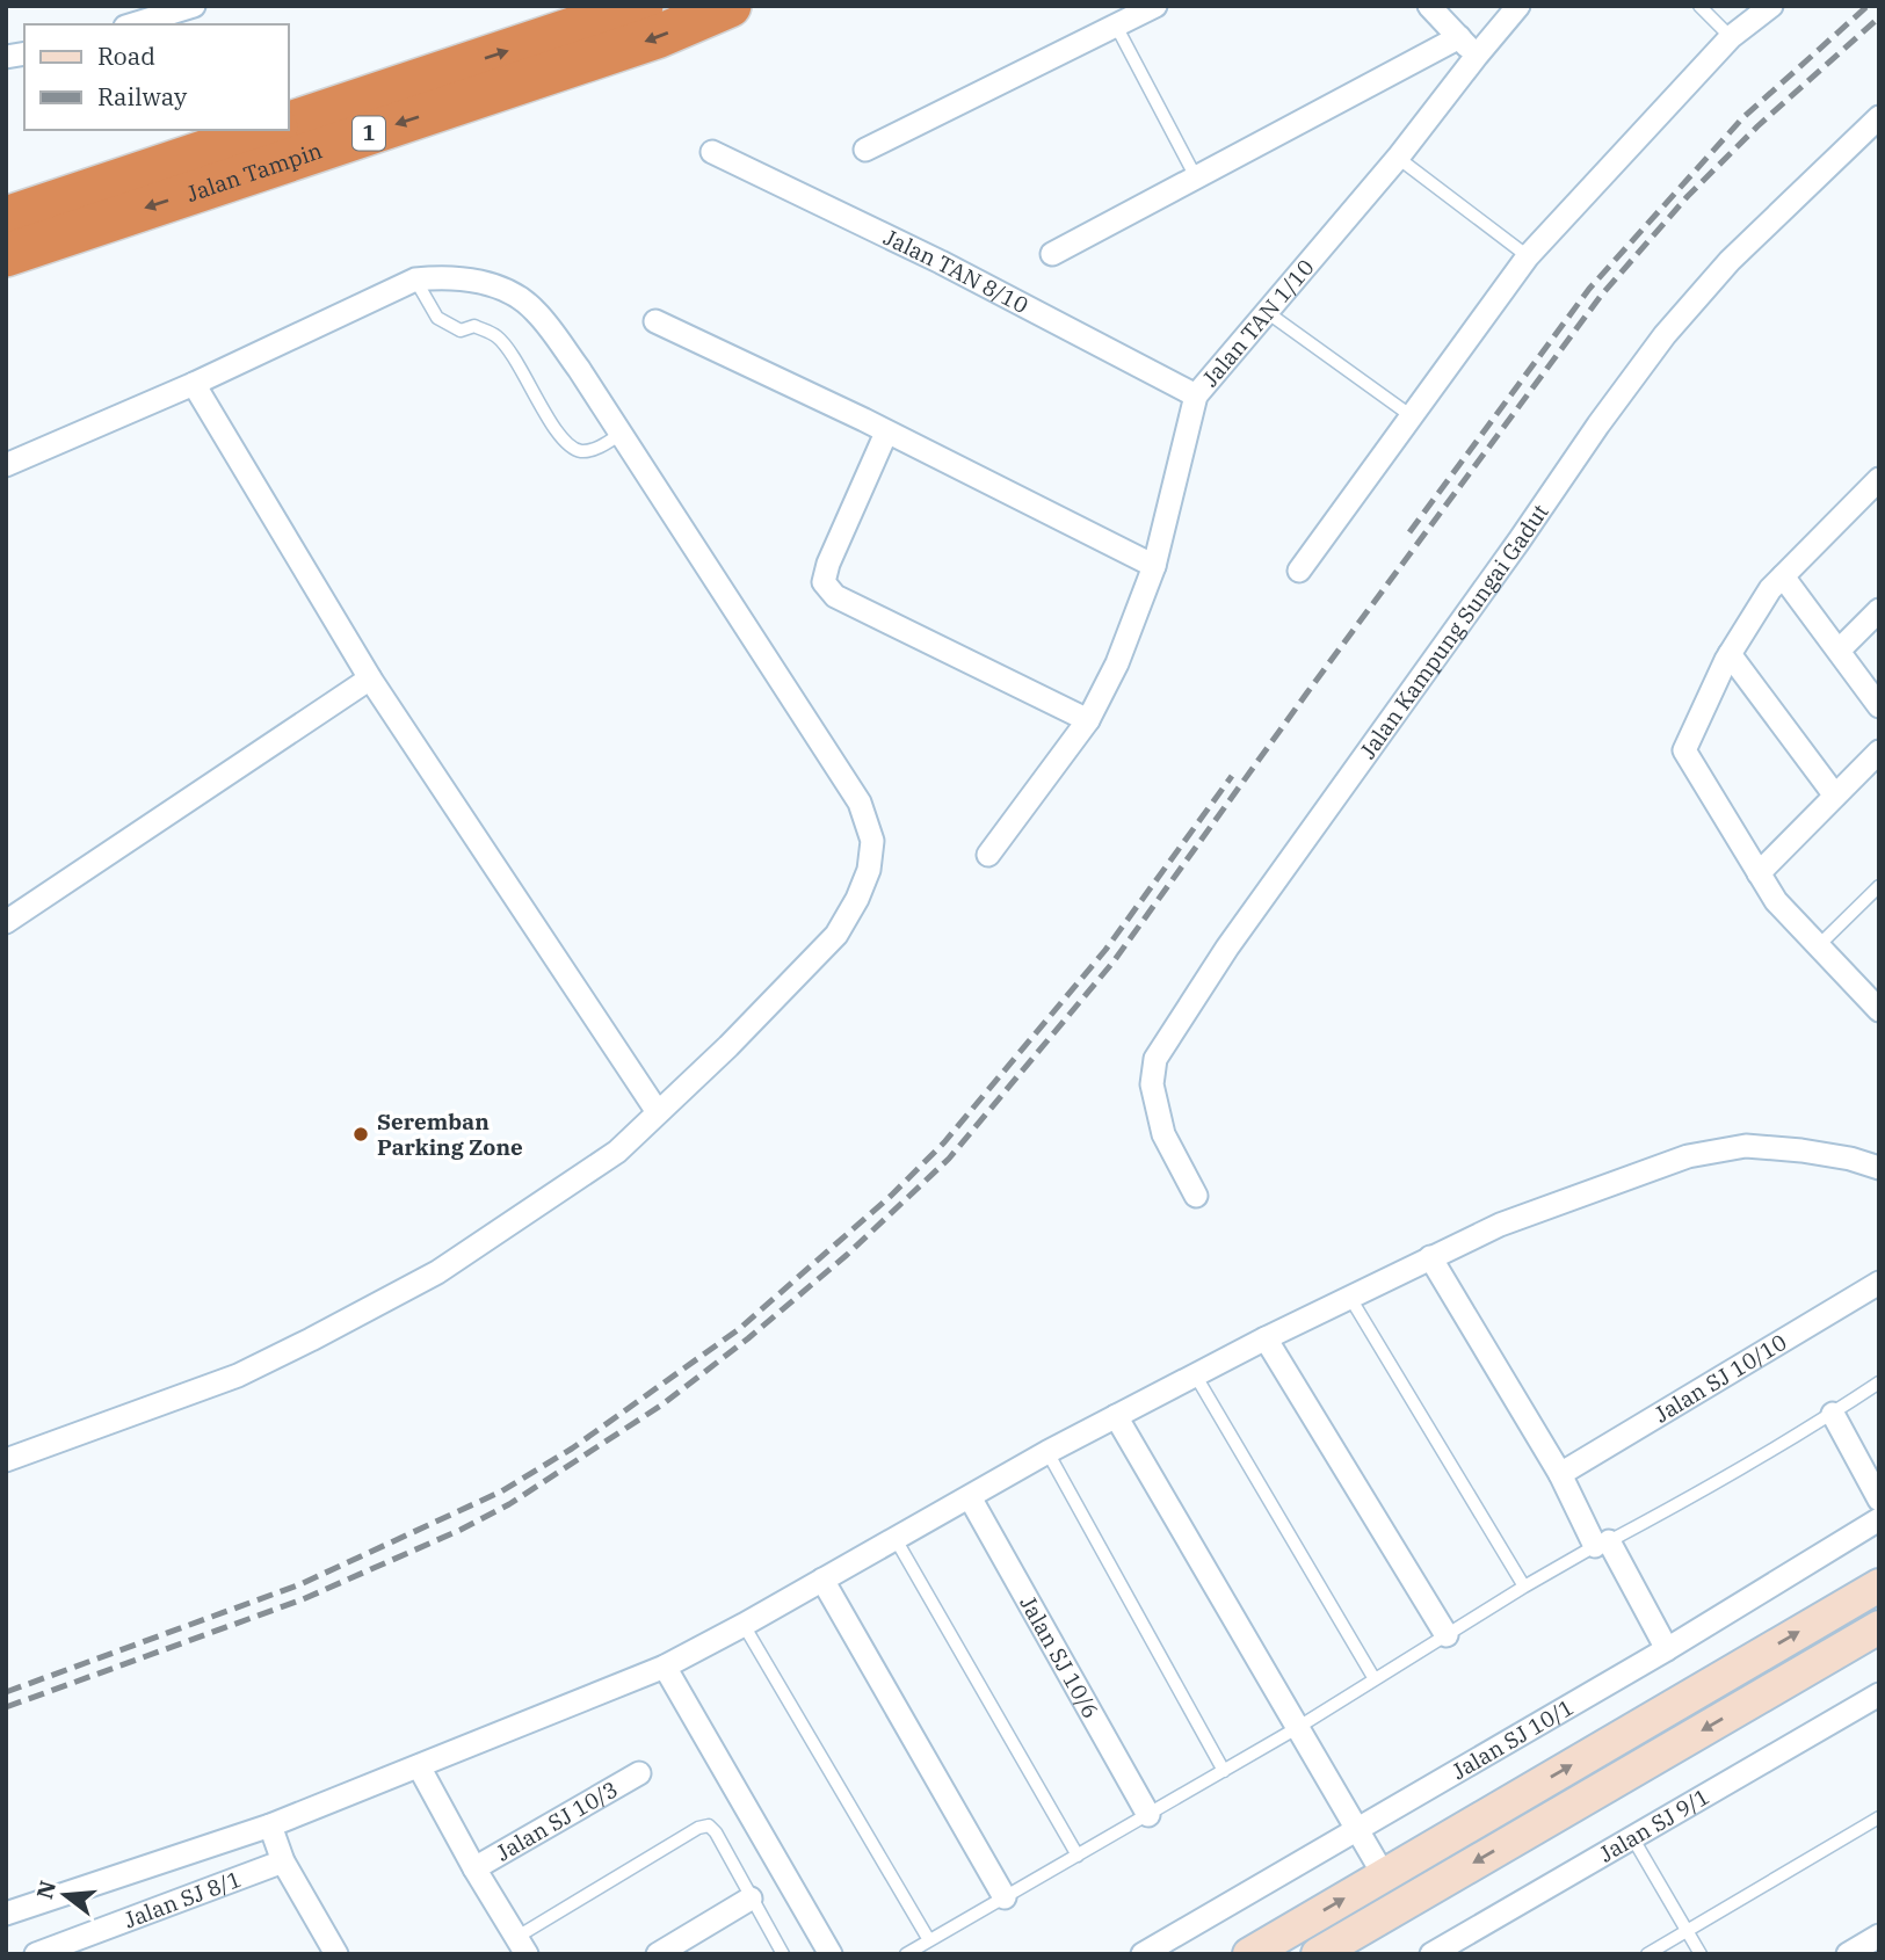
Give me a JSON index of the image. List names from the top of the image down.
{
  "streets": {
    "highway": ["1", "Jalan Tampin"],
    "street": [
      "Jalan TAN 8/10",
      "Jalan TAN 1/10",
      "Jalan Kampung Sungai Gadut",
      "Jalan SJ 10/10",
      "Jalan SJ 10/6",
      "Jalan SJ 10/1",
      "Jalan SJ 10/3",
      "Jalan SJ 9/1",
      "Jalan SJ 8/1"
    ]
  },
  "crossings": [
    ["Jalan TAN 8/10", "Jalan TAN 1/10"]
  ],
  "places": ["Seremban Parking Zone"],
  "legend": ["Road", "Railway"],
  "north": "left"
}
